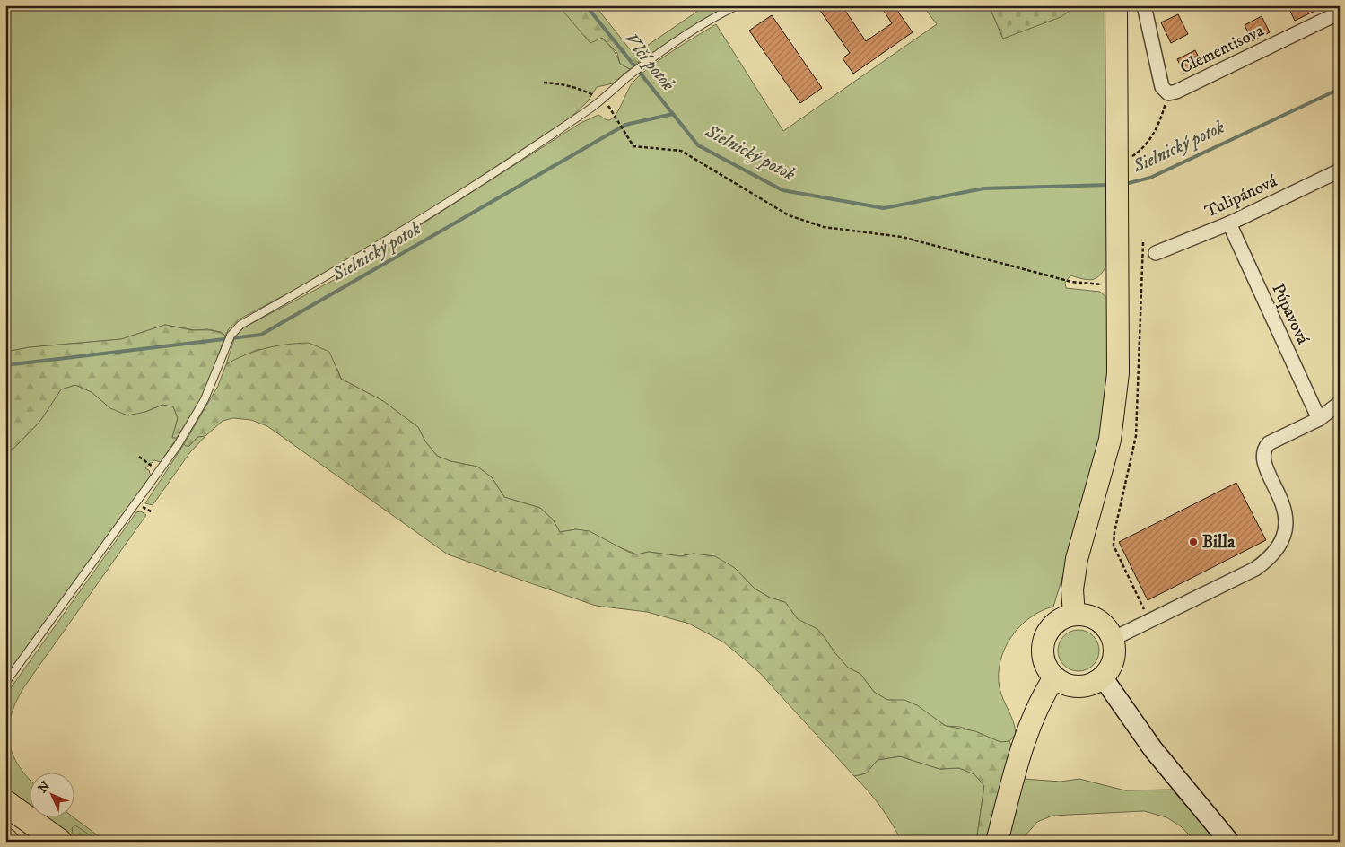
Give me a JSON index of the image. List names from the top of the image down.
{
  "streets": {
    "street": ["Clementisova", "Tulipánová", "Púpavová"]
  },
  "crossings": [
    ["Tulipánová", "Púpavová"]
  ],
  "water": ["Vlčí potok", "Sielnický potok"],
  "places": ["Billa"],
  "north": "top left"
}
